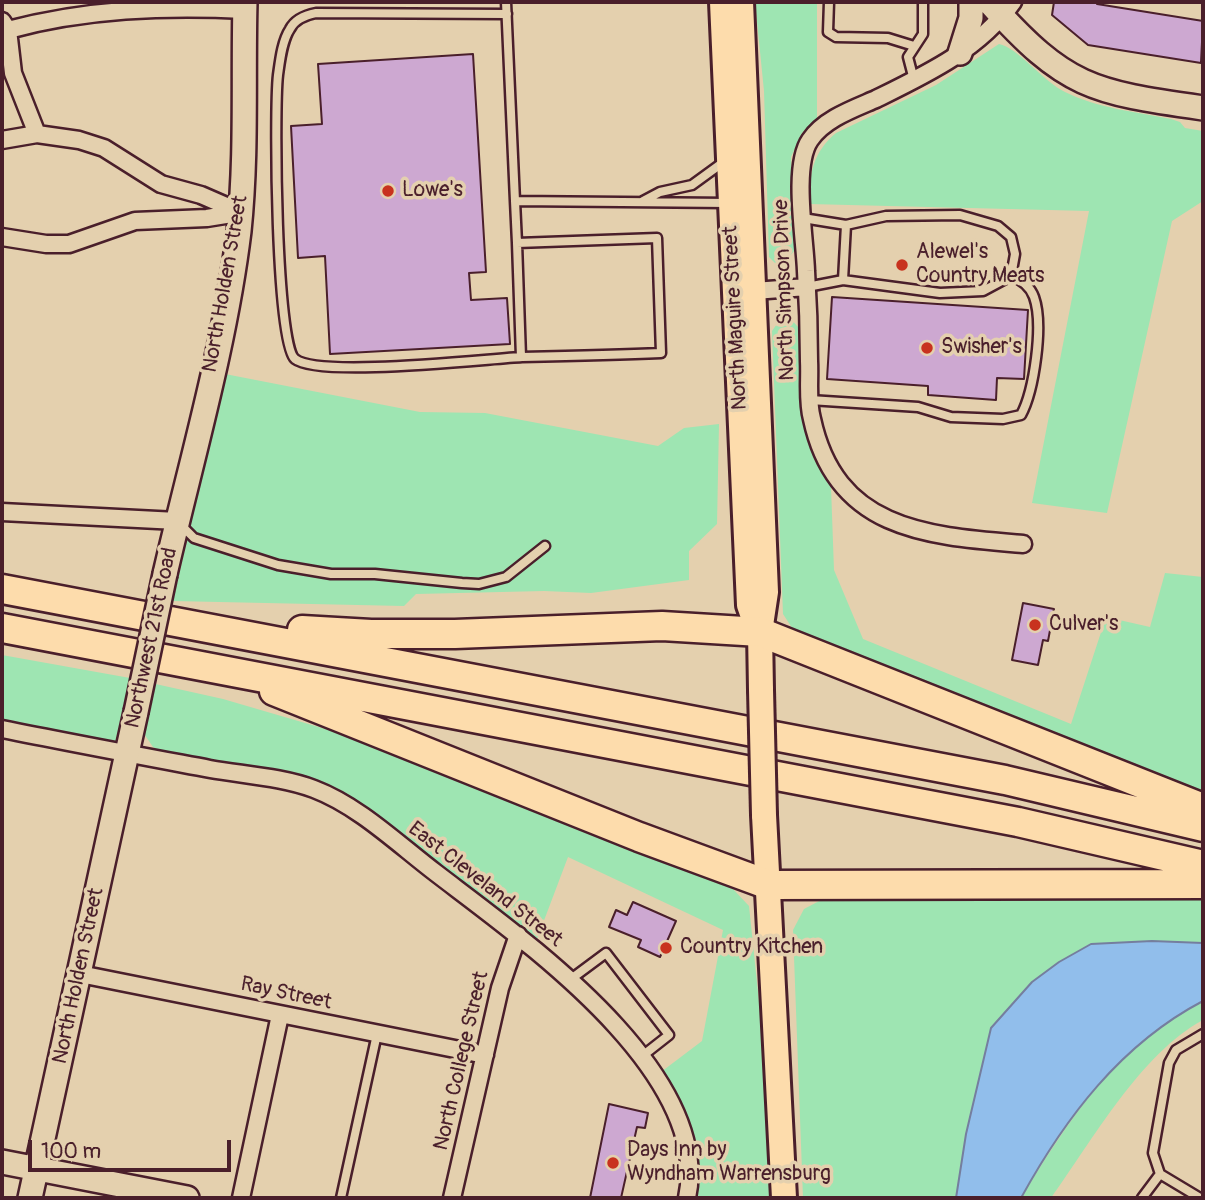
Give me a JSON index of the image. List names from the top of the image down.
{
  "streets": {
    "main road": ["North Holden Street", "North Maguire Street", "Northwest 21st Road"],
    "street": [
      "North Simpson Drive",
      "East Cleveland Street",
      "Ray Street",
      "North College Street"
    ]
  },
  "crossings": [
    ["North Holden Street", "Northwest 21st Road"],
    ["North Holden Street", "East Cleveland Street"],
    ["North Holden Street", "Ray Street"],
    ["Northwest 21st Road", "East Cleveland Street"],
    ["East Cleveland Street", "North College Street"],
    ["Ray Street", "North College Street"]
  ],
  "places": [
    "Lowe's",
    "Alewel's Country Meats",
    "Swisher's",
    "Culver's",
    "Country Kitchen",
    "Days Inn by Wyndham Warrensburg"
  ],
  "scale_bar": "100 m"
}
